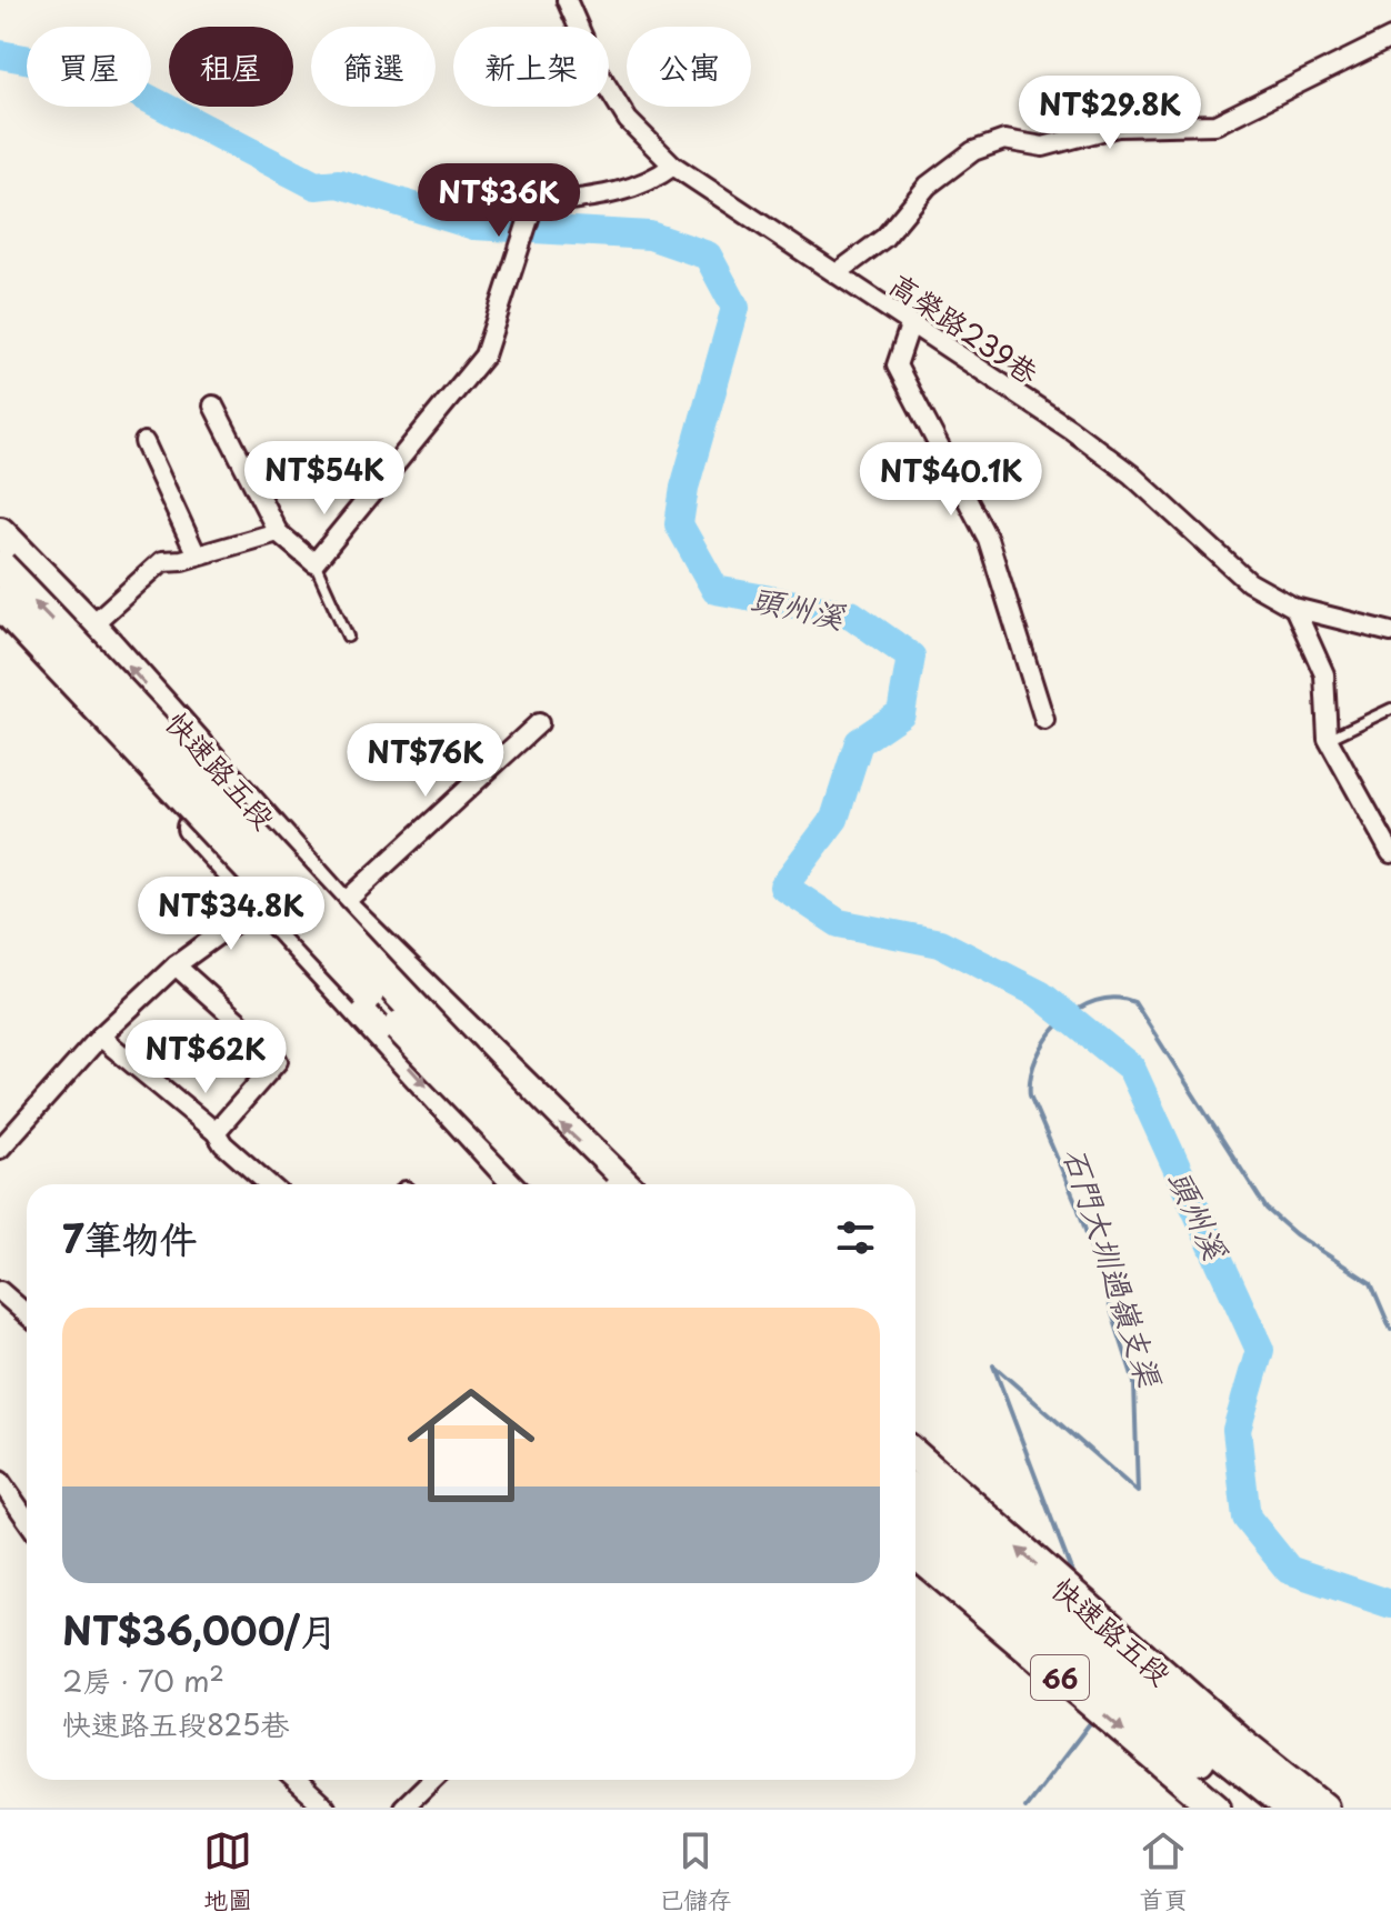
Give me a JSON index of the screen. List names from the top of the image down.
{
  "streets": {
    "highway": ["66"],
    "main road": ["快速路五段"],
    "street": ["高榮路239巷"]
  },
  "water": ["頭州溪", "石門大圳過嶺支渠"],
  "page": {
    "chip": [
      "買屋",
      "租屋",
      "篩選",
      "新上架",
      "公寓"
    ],
    "price": [
      "NT$29.8K",
      "NT$36K",
      "NT$54K",
      "NT$40.1K",
      "NT$76K",
      "NT$34.8K",
      "NT$62K"
    ],
    "heading": "7筆物件",
    "list": [
      {
        "name": "NT$36,000/月",
        "note": "2房 · 70 m² · 快速路五段825巷"
      }
    ],
    "tabs": ["地圖", "已儲存", "首頁"]
  }
}
